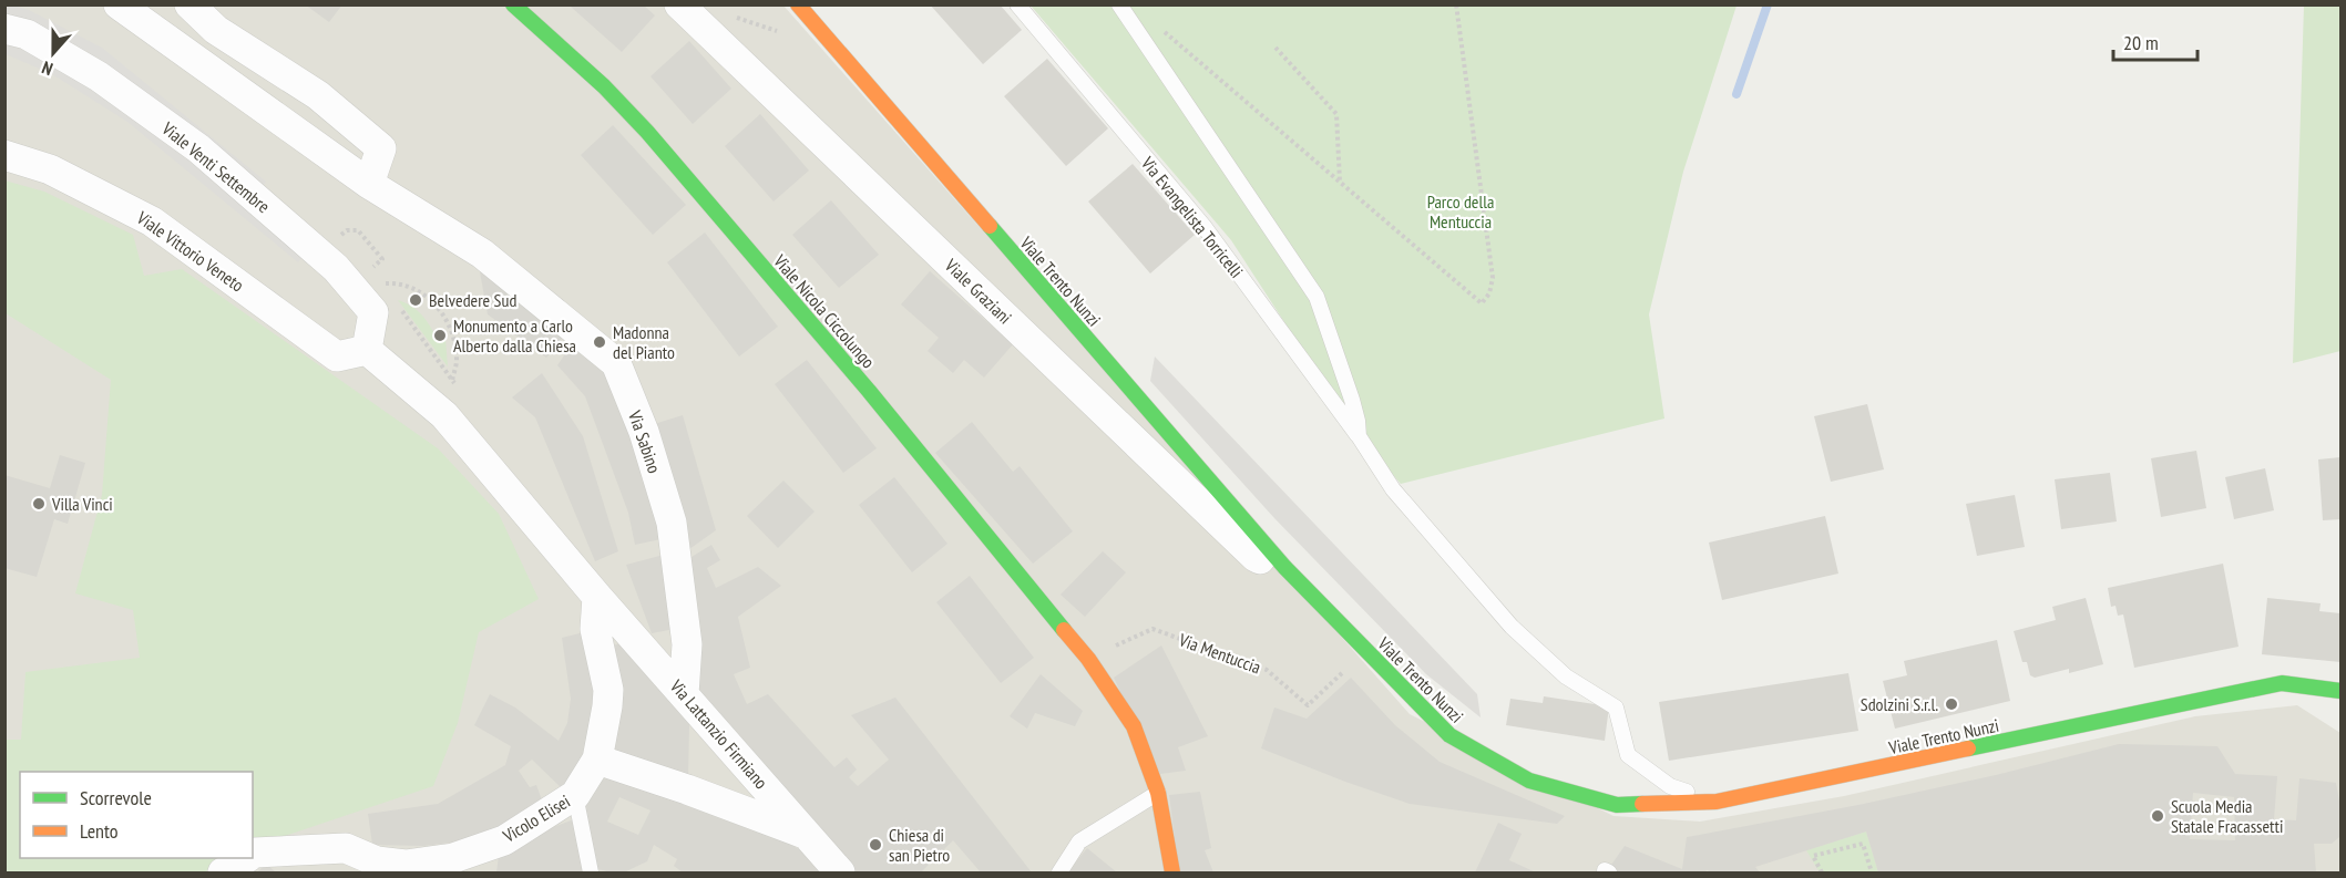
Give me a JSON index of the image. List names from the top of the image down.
{
  "streets": {
    "main road": ["Viale Trento Nunzi", "Viale Nicola Ciccolungo"],
    "street": [
      "Viale Venti Settembre",
      "Viale Vittorio Veneto",
      "Viale Graziani",
      "Via Sabino",
      "Via Lattanzio Firmiano",
      "Vicolo Elisei"
    ],
    "lane": ["Via Evangelista Torricelli"],
    "path": ["Via Mentuccia"]
  },
  "crossings": [
    ["Viale Venti Settembre", "Viale Vittorio Veneto"],
    ["Viale Venti Settembre", "Via Lattanzio Firmiano"],
    ["Via Evangelista Torricelli", "Viale Trento Nunzi"],
    ["Viale Vittorio Veneto", "Via Lattanzio Firmiano"],
    ["Viale Trento Nunzi", "Viale Graziani"],
    ["Viale Trento Nunzi", "Via Mentuccia"],
    ["Viale Nicola Ciccolungo", "Via Mentuccia"],
    ["Via Sabino", "Via Lattanzio Firmiano"],
    ["Via Lattanzio Firmiano", "Vicolo Elisei"]
  ],
  "parks": ["Parco della Mentuccia"],
  "places": [
    "Belvedere Sud",
    "Monumento a Carlo Alberto dalla Chiesa",
    "Madonna del Pianto",
    "Villa Vinci",
    "Sdolzini S.r.l.",
    "Scuola Media Statale Fracassetti",
    "Chiesa di san Pietro"
  ],
  "legend": ["Scorrevole", "Lento"],
  "scale_bar": "20 m",
  "north": "bottom"
}
